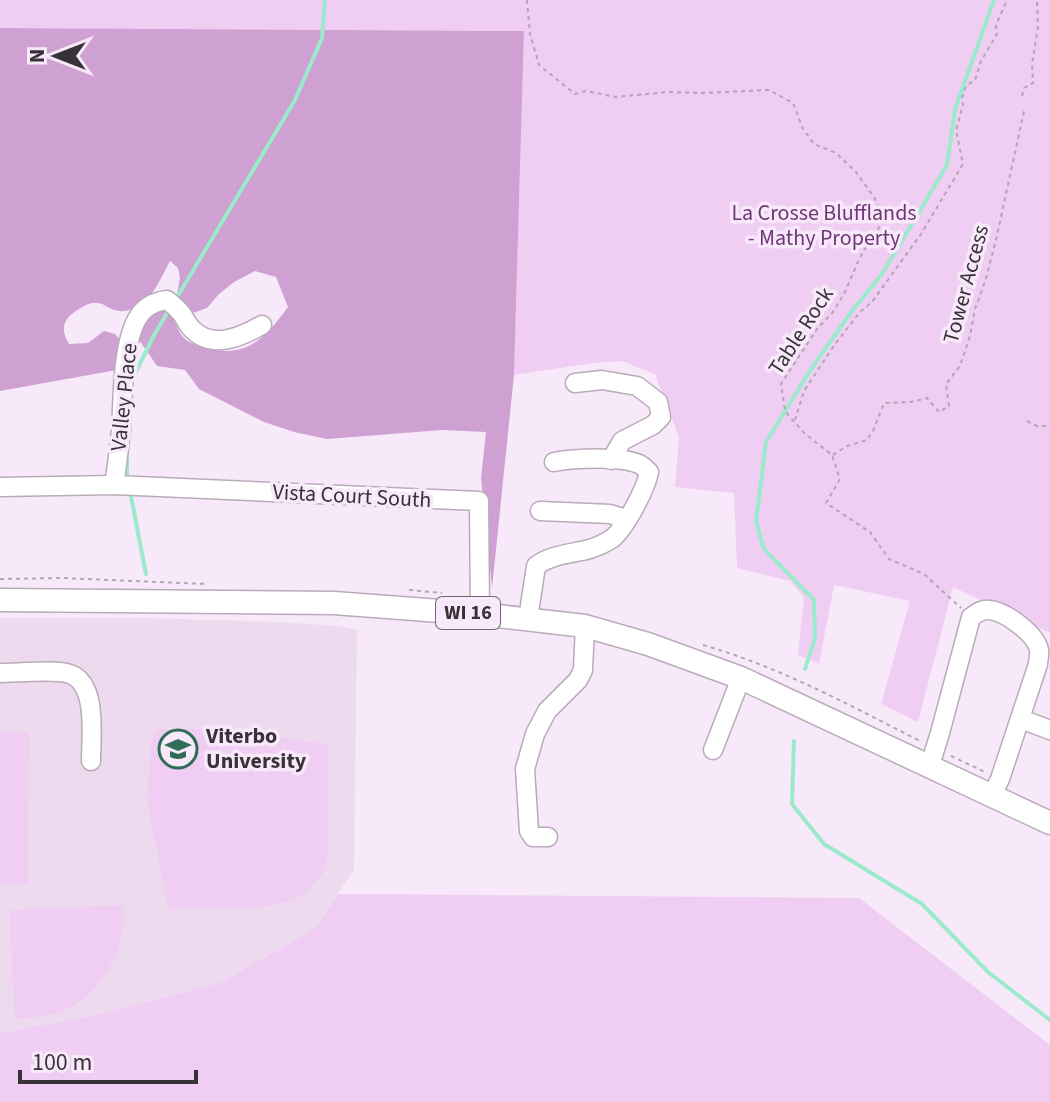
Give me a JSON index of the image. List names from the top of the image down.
{
  "streets": {
    "main road": ["WI 16"],
    "street": ["Valley Place", "Vista Court South"],
    "path": ["Tower Access", "Table Rock"]
  },
  "crossings": [
    ["Tower Access", "Table Rock"],
    ["Valley Place", "Vista Court South"],
    ["Vista Court South", "WI 16"]
  ],
  "parks": ["La Crosse Blufflands - Mathy Property"],
  "places": {
    "school or university": ["Viterbo University"]
  },
  "scale_bar": "100 m",
  "north": "left"
}
